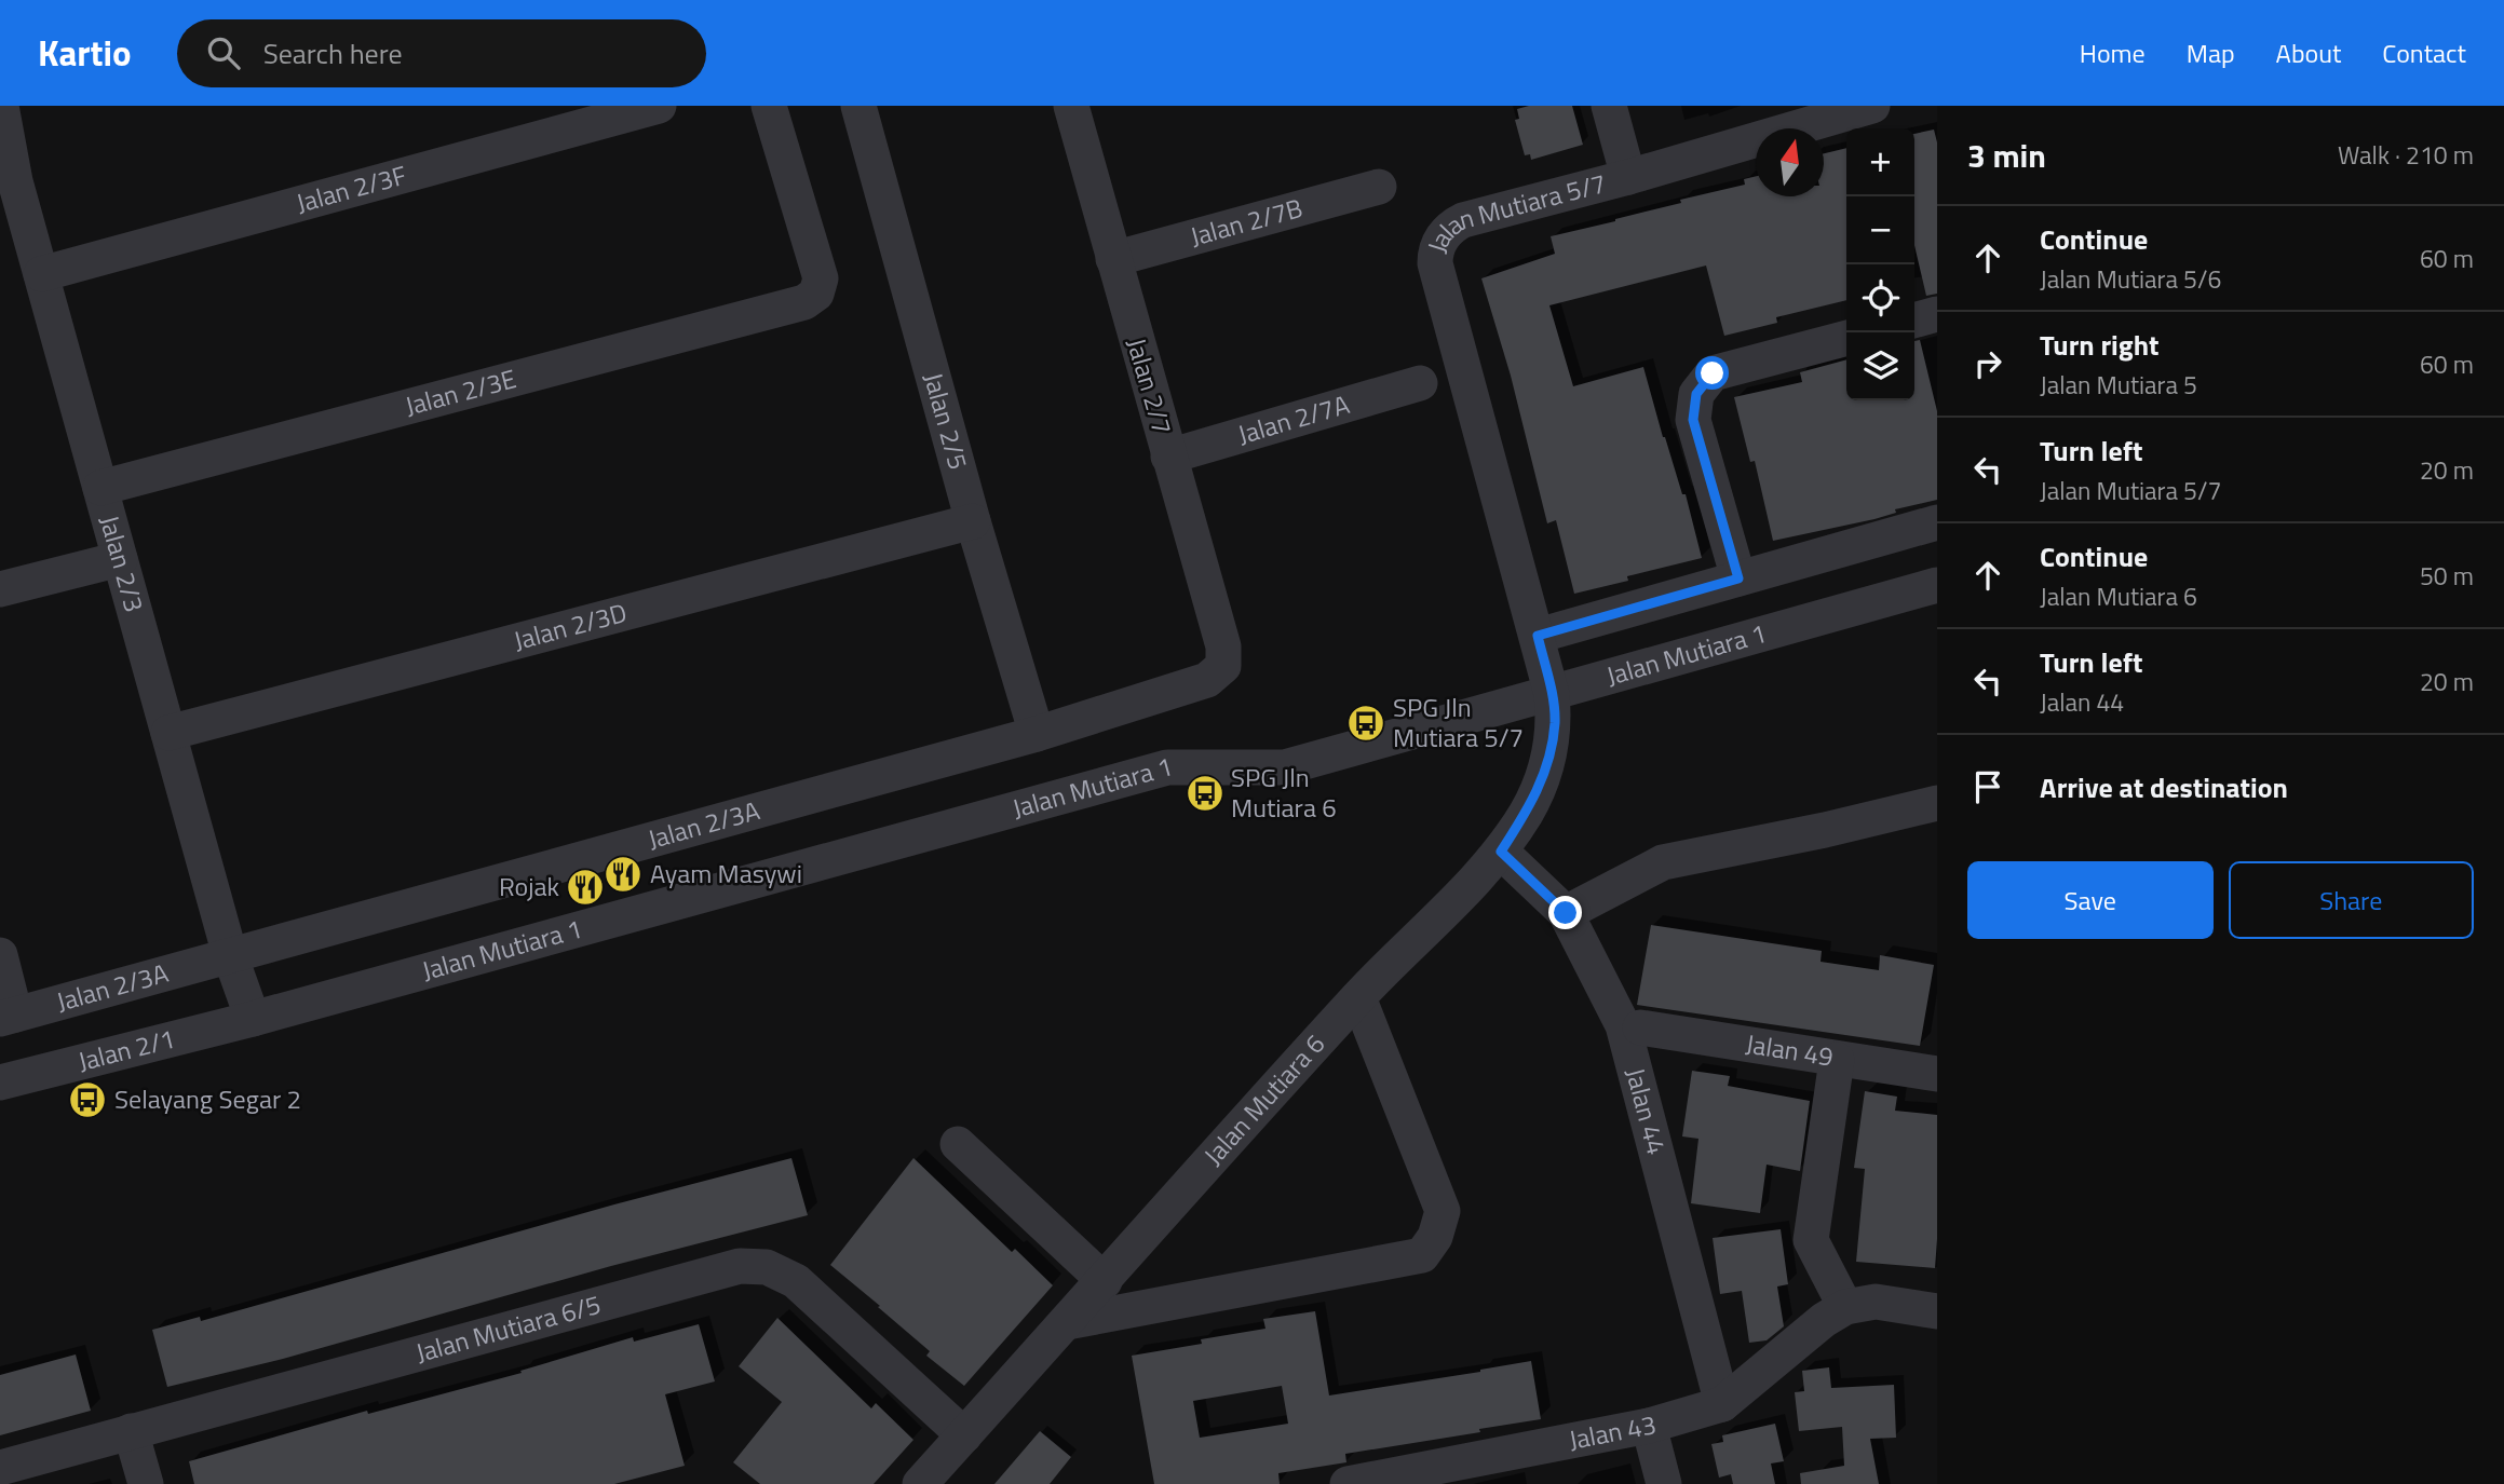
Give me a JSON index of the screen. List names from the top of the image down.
{
  "streets": {
    "street": [
      "Jalan 2/3F",
      "Jalan Mutiara 5/7",
      "Jalan 2/7B",
      "Jalan 2/7",
      "Jalan 2/3E",
      "Jalan 2/7A",
      "Jalan 2/5",
      "Jalan 2/3",
      "Jalan 2/3D",
      "Jalan Mutiara 1",
      "Jalan 2/3A",
      "Jalan 2/1",
      "Jalan 49",
      "Jalan Mutiara 6",
      "Jalan 44",
      "Jalan Mutiara 6/5",
      "Jalan 43"
    ]
  },
  "crossings": [
    ["Jalan 2/3F", "Jalan 2/3"],
    ["Jalan Mutiara 5/7", "Jalan Mutiara 1"],
    ["Jalan Mutiara 5/7", "Jalan Mutiara 6"],
    ["Jalan 2/7B", "Jalan 2/7"],
    ["Jalan 2/7", "Jalan 2/7A"],
    ["Jalan 2/7", "Jalan 2/3A"],
    ["Jalan 2/3E", "Jalan 2/3"],
    ["Jalan 2/5", "Jalan 2/3D"],
    ["Jalan 2/5", "Jalan 2/3A"],
    ["Jalan 2/3", "Jalan 2/3D"],
    ["Jalan 2/3", "Jalan Mutiara 1"],
    ["Jalan 2/3", "Jalan 2/3A"],
    ["Jalan 2/3", "Jalan 2/1"],
    ["Jalan Mutiara 1", "Jalan 2/1"],
    ["Jalan Mutiara 1", "Jalan Mutiara 6"],
    ["Jalan Mutiara 6", "Jalan 44"],
    ["Jalan Mutiara 6", "Jalan Mutiara 6/5"],
    ["Jalan 44", "Jalan 43"]
  ],
  "places": {
    "bus stop": ["SPG Jln Mutiara 5/7", "SPG Jln Mutiara 6", "Selayang Segar 2"],
    "restaurant": ["Ayam Masywi", "Rojak"]
  },
  "north": "top",
  "page": {
    "header": "Kartio",
    "search": "Search here",
    "nav": [
      "Home",
      "Map",
      "About",
      "Contact"
    ],
    "heading": ["3 min", "Walk · 210 m"],
    "map_buttons": ["+", "−"],
    "list": [
      ["Continue", "Jalan Mutiara 5/6", "60 m"],
      ["Turn right", "Jalan Mutiara 5", "60 m"],
      ["Turn left", "Jalan Mutiara 5/7", "20 m"],
      ["Continue", "Jalan Mutiara 6", "50 m"],
      ["Turn left", "Jalan 44", "20 m"],
      "Arrive at destination"
    ],
    "buttons": ["Save", "Share"]
  }
}
